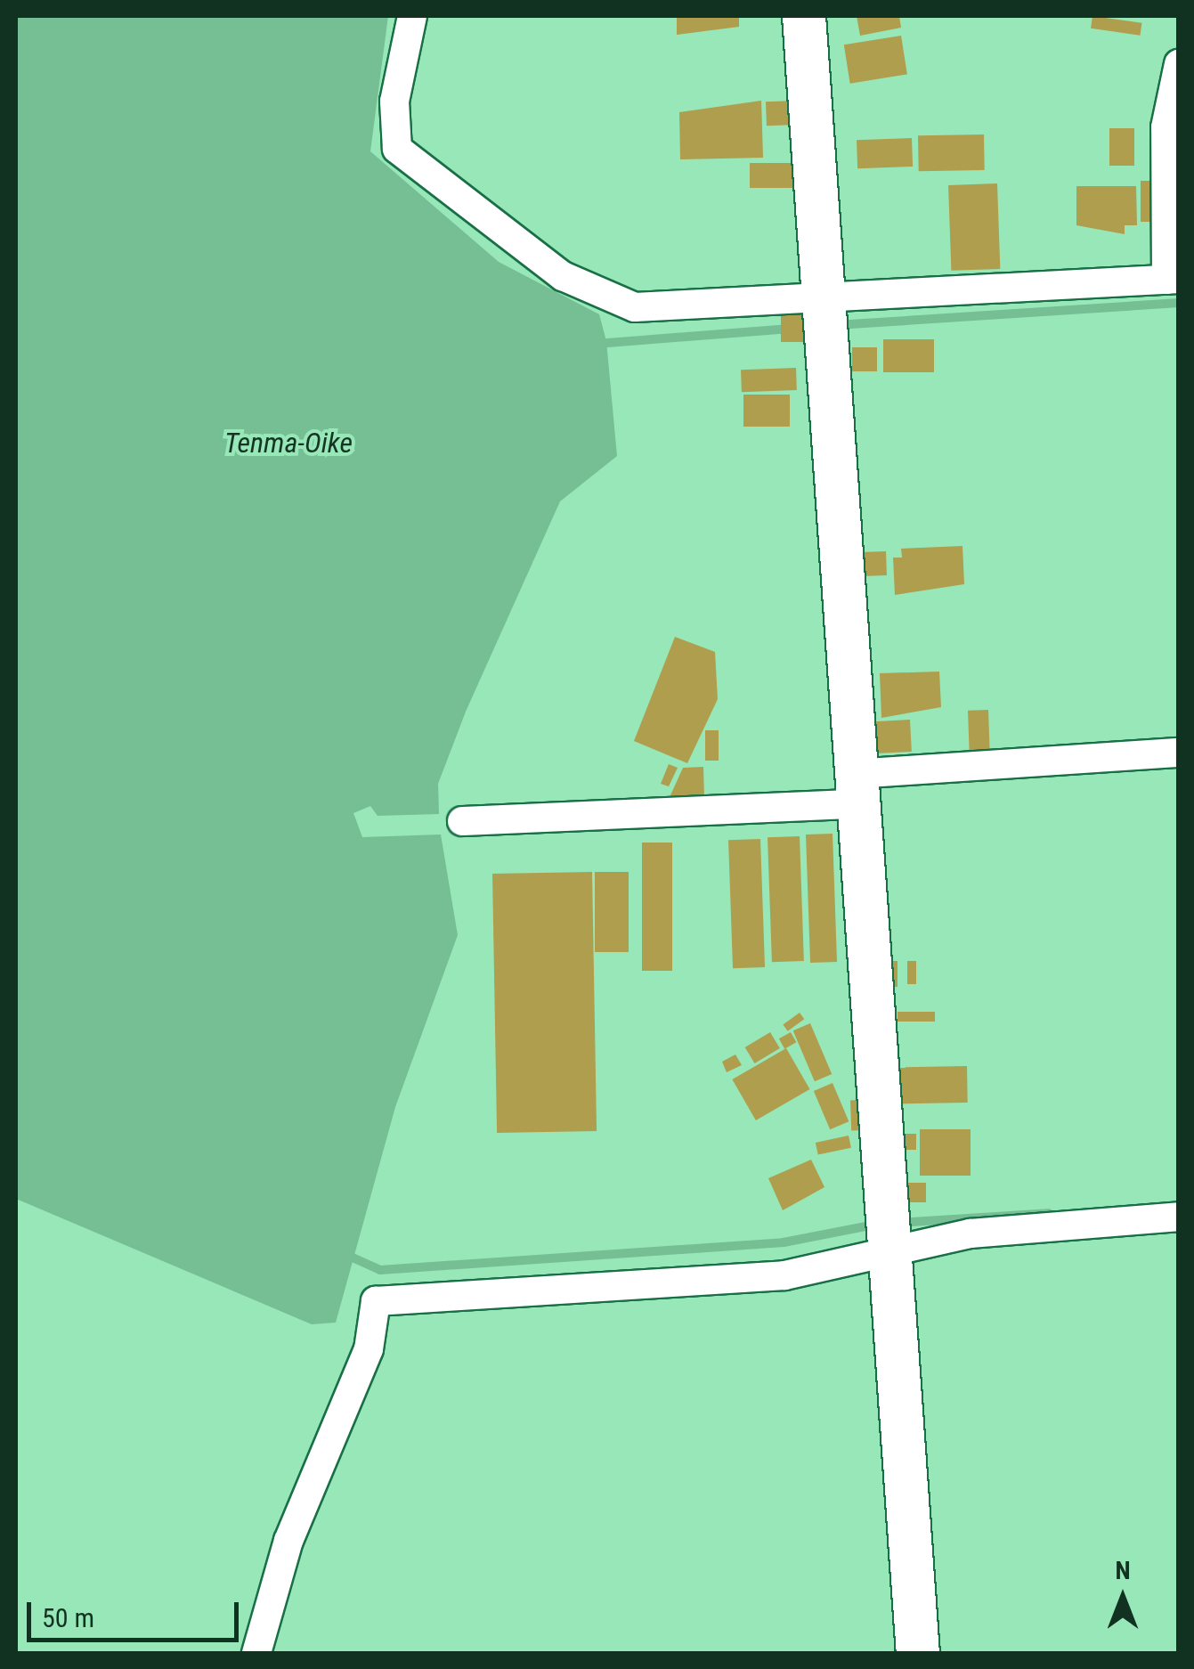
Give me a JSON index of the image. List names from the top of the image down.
{
  "water": ["Tenma-Oike"],
  "scale_bar": "50 m",
  "north": "top"
}
